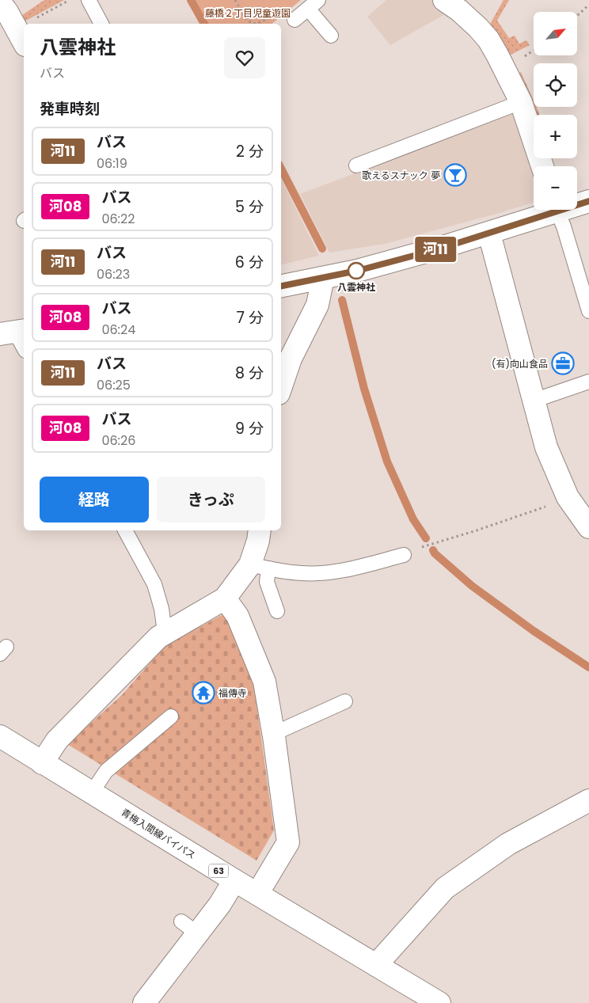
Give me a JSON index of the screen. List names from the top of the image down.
{
  "streets": {
    "street": ["青梅入間線バイパス", "63"]
  },
  "parks": ["藤橋２丁目児童遊園"],
  "places": {
    "bar": ["歌えるスナック 夢"],
    "other": ["八雲神社"],
    "office": ["(有)向山食品"],
    "temple": ["福傳寺"]
  },
  "lines": ["bus line 河11"],
  "north": "top right",
  "page": {
    "on_map": "河11",
    "map_buttons": ["+", "−"],
    "heading": [
      ["八雲神社", "バス"],
      "発車時刻"
    ],
    "list": [
      {
        "mark": "河11",
        "name": "バス",
        "note": "06:19",
        "value": "2 分"
      },
      {
        "mark": "河08",
        "name": "バス",
        "note": "06:22",
        "value": "5 分"
      },
      {
        "mark": "河11",
        "name": "バス",
        "note": "06:23",
        "value": "6 分"
      },
      {
        "mark": "河08",
        "name": "バス",
        "note": "06:24",
        "value": "7 分"
      },
      {
        "mark": "河11",
        "name": "バス",
        "note": "06:25",
        "value": "8 分"
      },
      {
        "mark": "河08",
        "name": "バス",
        "note": "06:26",
        "value": "9 分"
      }
    ],
    "buttons": ["経路", "きっぷ"]
  }
}
